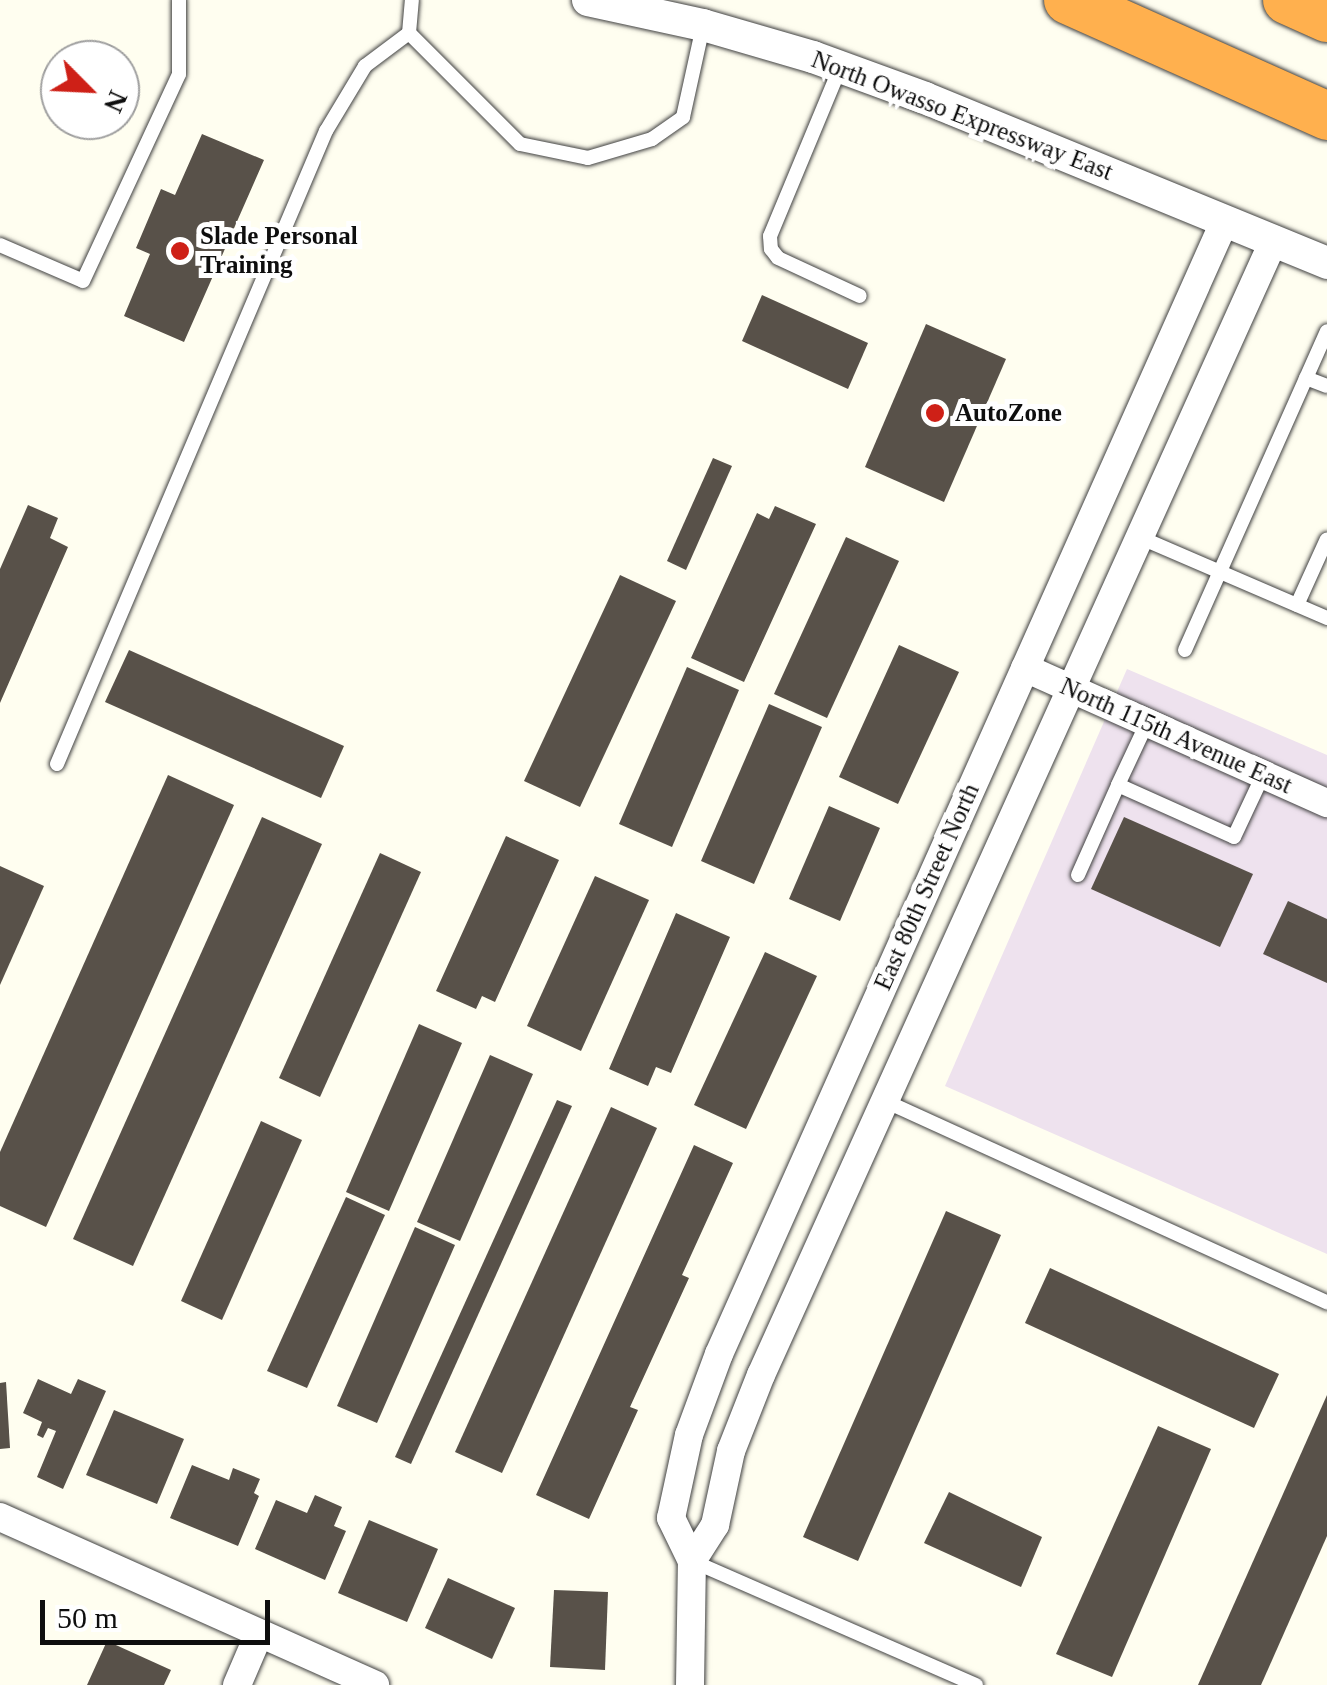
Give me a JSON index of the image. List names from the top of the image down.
{
  "streets": {
    "street": ["North Owasso Expressway East", "North 115th Avenue East", "East 80th Street North"]
  },
  "crossings": [
    ["North Owasso Expressway East", "East 80th Street North"],
    ["North 115th Avenue East", "East 80th Street North"]
  ],
  "places": ["Slade Personal Training", "AutoZone"],
  "scale_bar": "50 m",
  "north": "bottom right"
}
